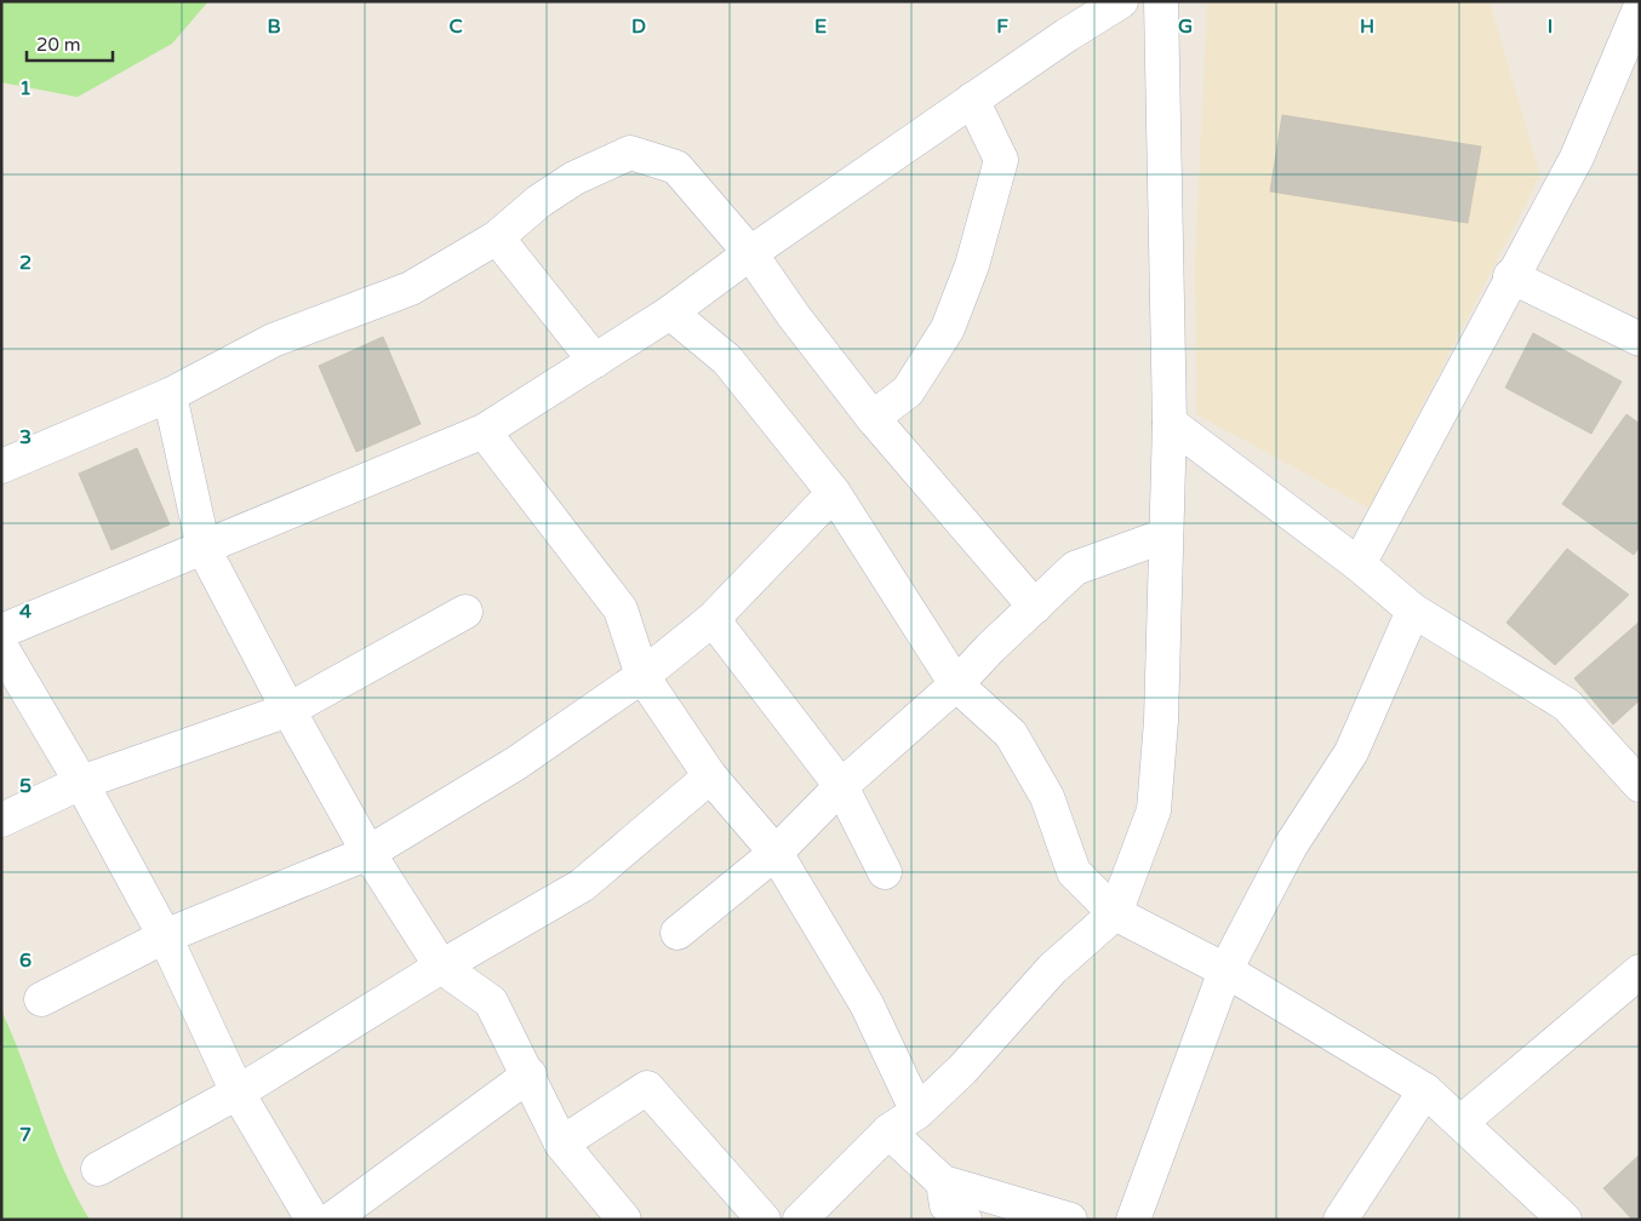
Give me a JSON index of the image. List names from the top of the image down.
{
  "scale_bar": "20 m",
  "grid": {
    "columns": [
      "B",
      "C",
      "D",
      "E",
      "F",
      "G",
      "H",
      "I"
    ],
    "rows": [
      "1",
      "2",
      "3",
      "4",
      "5",
      "6",
      "7"
    ]
  }
}
